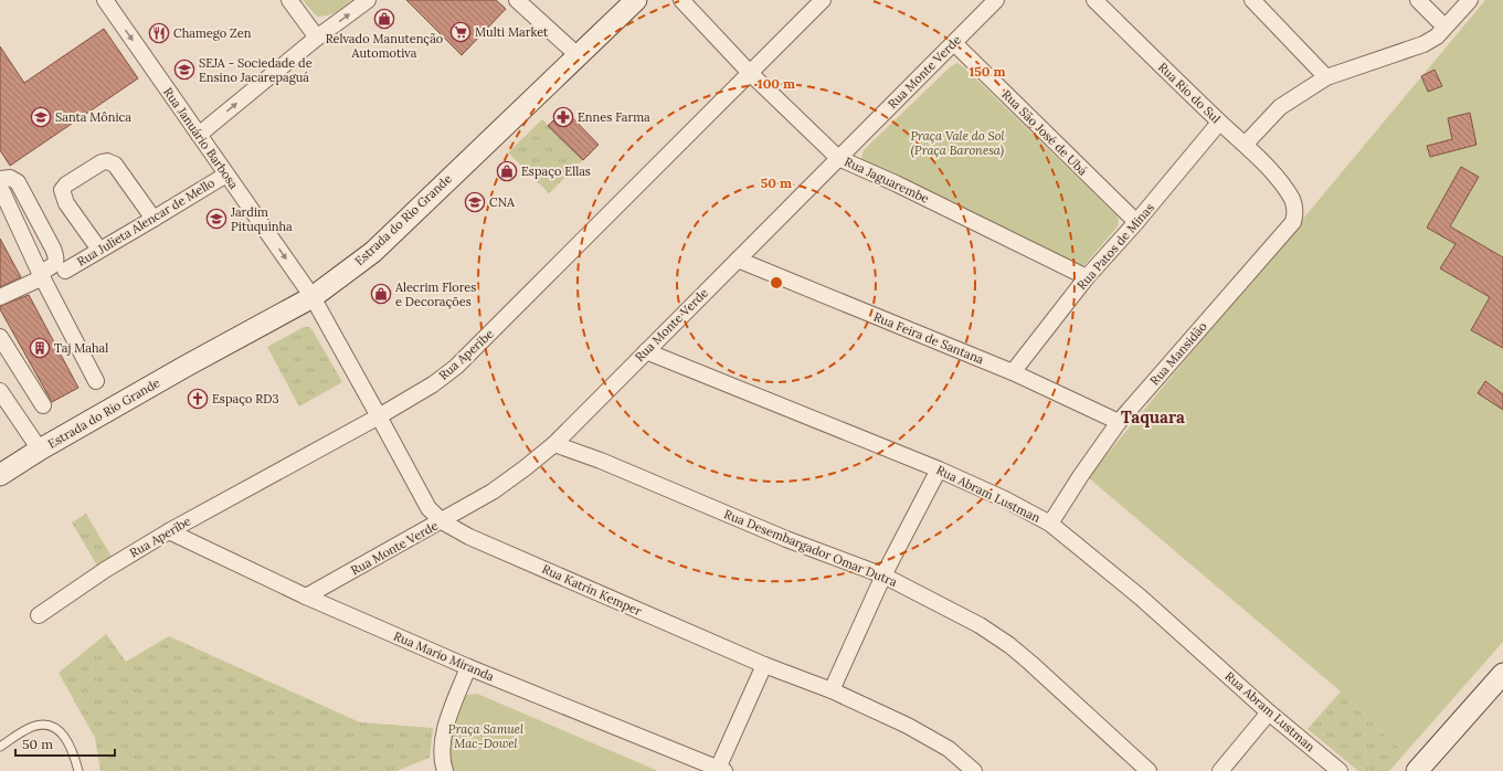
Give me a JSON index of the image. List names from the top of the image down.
{
  "streets": {
    "main road": ["Estrada do Rio Grande"],
    "street": [
      "Rua Monte Verde",
      "Rua Rio do Sul",
      "Rua São José de Ubá",
      "Rua Januário Barbosa",
      "Rua Jaguarembe",
      "Rua Julieta Alencar de Mello",
      "Rua Patos de Minas",
      "Rua Feira de Santana",
      "Rua Mansidão",
      "Rua Aperibe",
      "Rua Abram Lustman",
      "Rua Desembargador Omar Dutra",
      "Rua Katrin Kemper",
      "Rua Mario Miranda"
    ]
  },
  "crossings": [
    ["Rua Monte Verde", "Rua São José de Ubá"],
    ["Rua Monte Verde", "Rua Jaguarembe"],
    ["Rua Monte Verde", "Rua Feira de Santana"],
    ["Rua Monte Verde", "Rua Abram Lustman"],
    ["Rua Monte Verde", "Rua Desembargador Omar Dutra"],
    ["Rua Monte Verde", "Rua Katrin Kemper"],
    ["Rua Monte Verde", "Rua Mario Miranda"],
    ["Rua Rio do Sul", "Rua Patos de Minas"],
    ["Rua Rio do Sul", "Rua Mansidão"],
    ["Rua São José de Ubá", "Rua Patos de Minas"],
    ["Rua Januário Barbosa", "Estrada do Rio Grande"],
    ["Rua Januário Barbosa", "Rua Julieta Alencar de Mello"],
    ["Rua Januário Barbosa", "Rua Katrin Kemper"],
    ["Rua Jaguarembe", "Rua Patos de Minas"],
    ["Rua Jaguarembe", "Rua Aperibe"],
    ["Estrada do Rio Grande", "Rua Katrin Kemper"],
    ["Rua Patos de Minas", "Rua Feira de Santana"],
    ["Rua Feira de Santana", "Rua Mansidão"],
    ["Rua Mansidão", "Rua Abram Lustman"],
    ["Rua Aperibe", "Rua Katrin Kemper"],
    ["Rua Aperibe", "Rua Mario Miranda"]
  ],
  "one_way": ["Rua Januário Barbosa"],
  "districts": ["Taquara"],
  "parks": ["Praça Vale do Sol (Praça Baronesa)", "Praça Samuel Mac-Dowel"],
  "places": {
    "shop": ["Relvado Manutenção Automotiva", "Espaço Ellas", "Alecrim Flores e Decorações"],
    "supermarket": ["Multi Market"],
    "restaurant": ["Chamego Zen"],
    "school or university": [
      "SEJA - Sociedade de Ensino Jacarepaguá",
      "Santa Mônica",
      "CNA",
      "Jardim Pituquinha"
    ],
    "pharmacy": ["Ennes Farma"],
    "building": ["Taj Mahal"],
    "church": ["Espaço RD3"]
  },
  "scale_bar": "50 m",
  "rings": ["150 m", "100 m", "50 m"]
}
